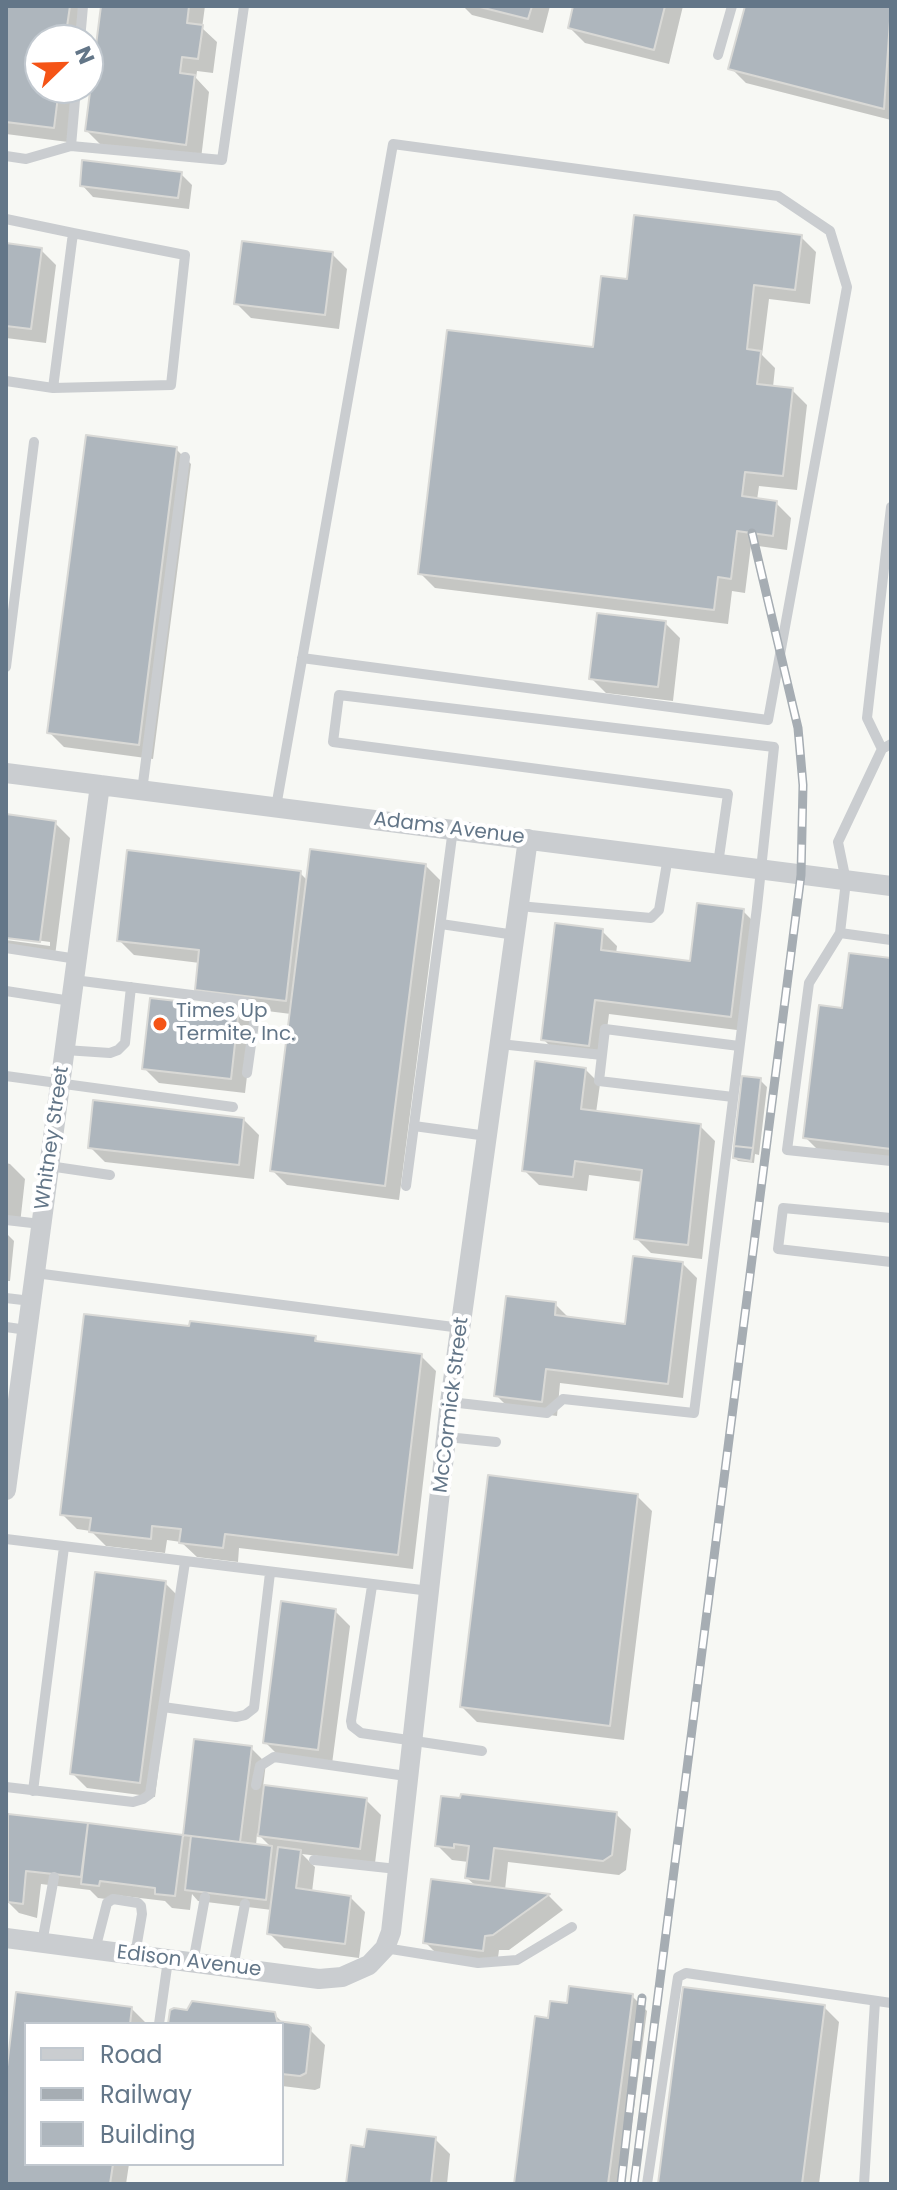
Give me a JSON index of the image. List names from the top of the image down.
{
  "streets": {
    "street": [
      "Adams Avenue",
      "Whitney Street",
      "McCormick Street",
      "Edison Avenue"
    ]
  },
  "crossings": [
    ["Adams Avenue", "Whitney Street"],
    ["Adams Avenue", "McCormick Street"],
    ["McCormick Street", "Edison Avenue"]
  ],
  "places": ["Times Up Termite, Inc."],
  "legend": ["Road", "Railway", "Building"],
  "north": "top right"
}
